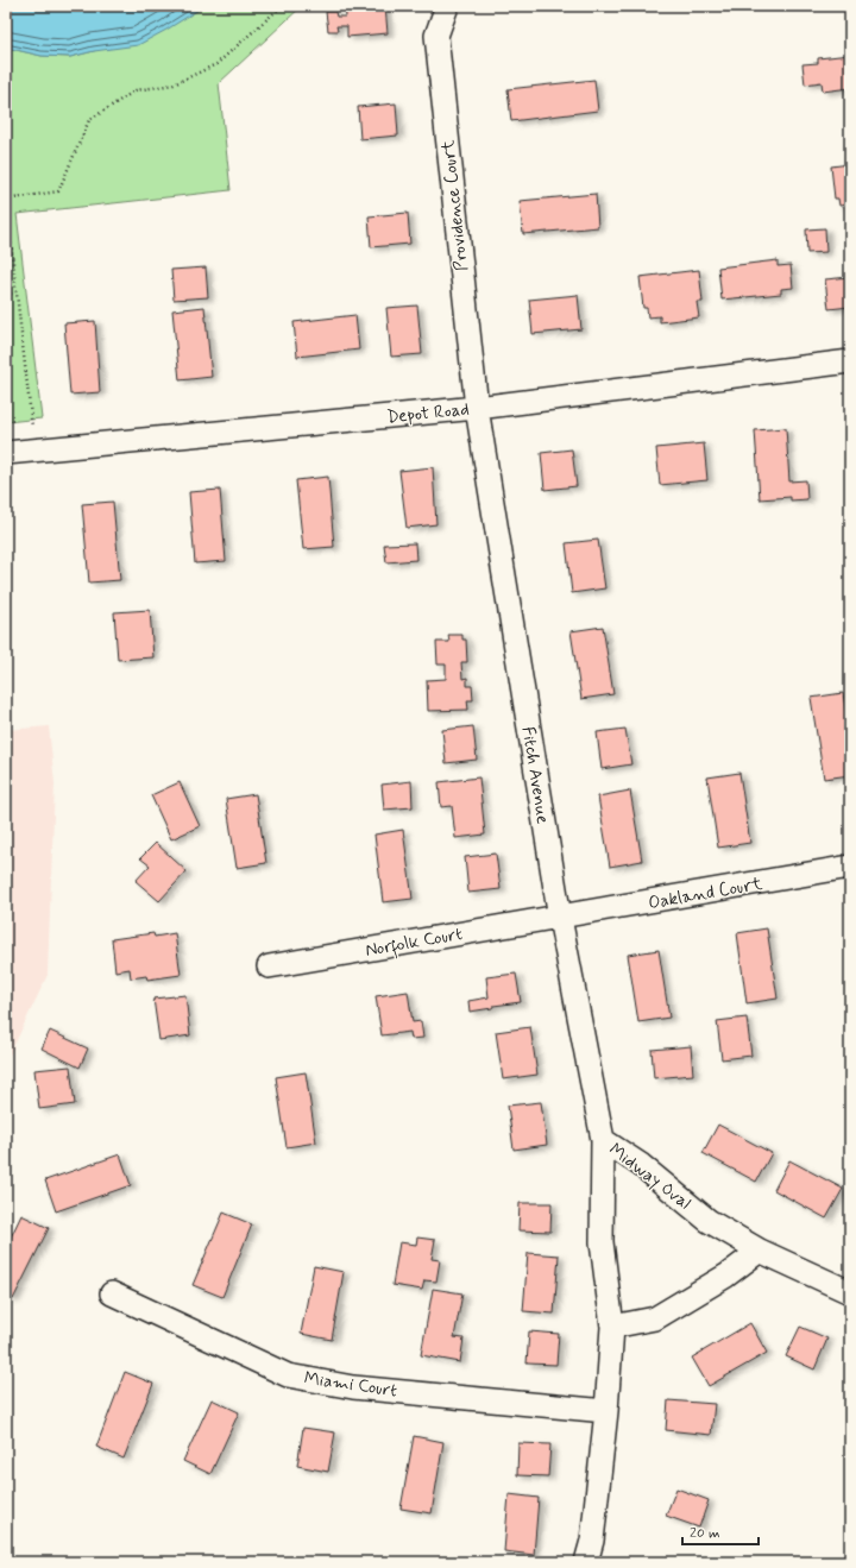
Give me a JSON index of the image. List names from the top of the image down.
{
  "streets": {
    "street": [
      "Providence Court",
      "Depot Road",
      "Fitch Avenue",
      "Oakland Court",
      "Norfolk Court",
      "Midway Oval",
      "Miami Court"
    ]
  },
  "crossings": [
    ["Providence Court", "Depot Road"],
    ["Providence Court", "Fitch Avenue"],
    ["Depot Road", "Fitch Avenue"],
    ["Fitch Avenue", "Oakland Court"],
    ["Fitch Avenue", "Norfolk Court"],
    ["Fitch Avenue", "Midway Oval"],
    ["Oakland Court", "Norfolk Court"],
    ["Midway Oval", "Miami Court"]
  ],
  "scale_bar": "20 m"
}
